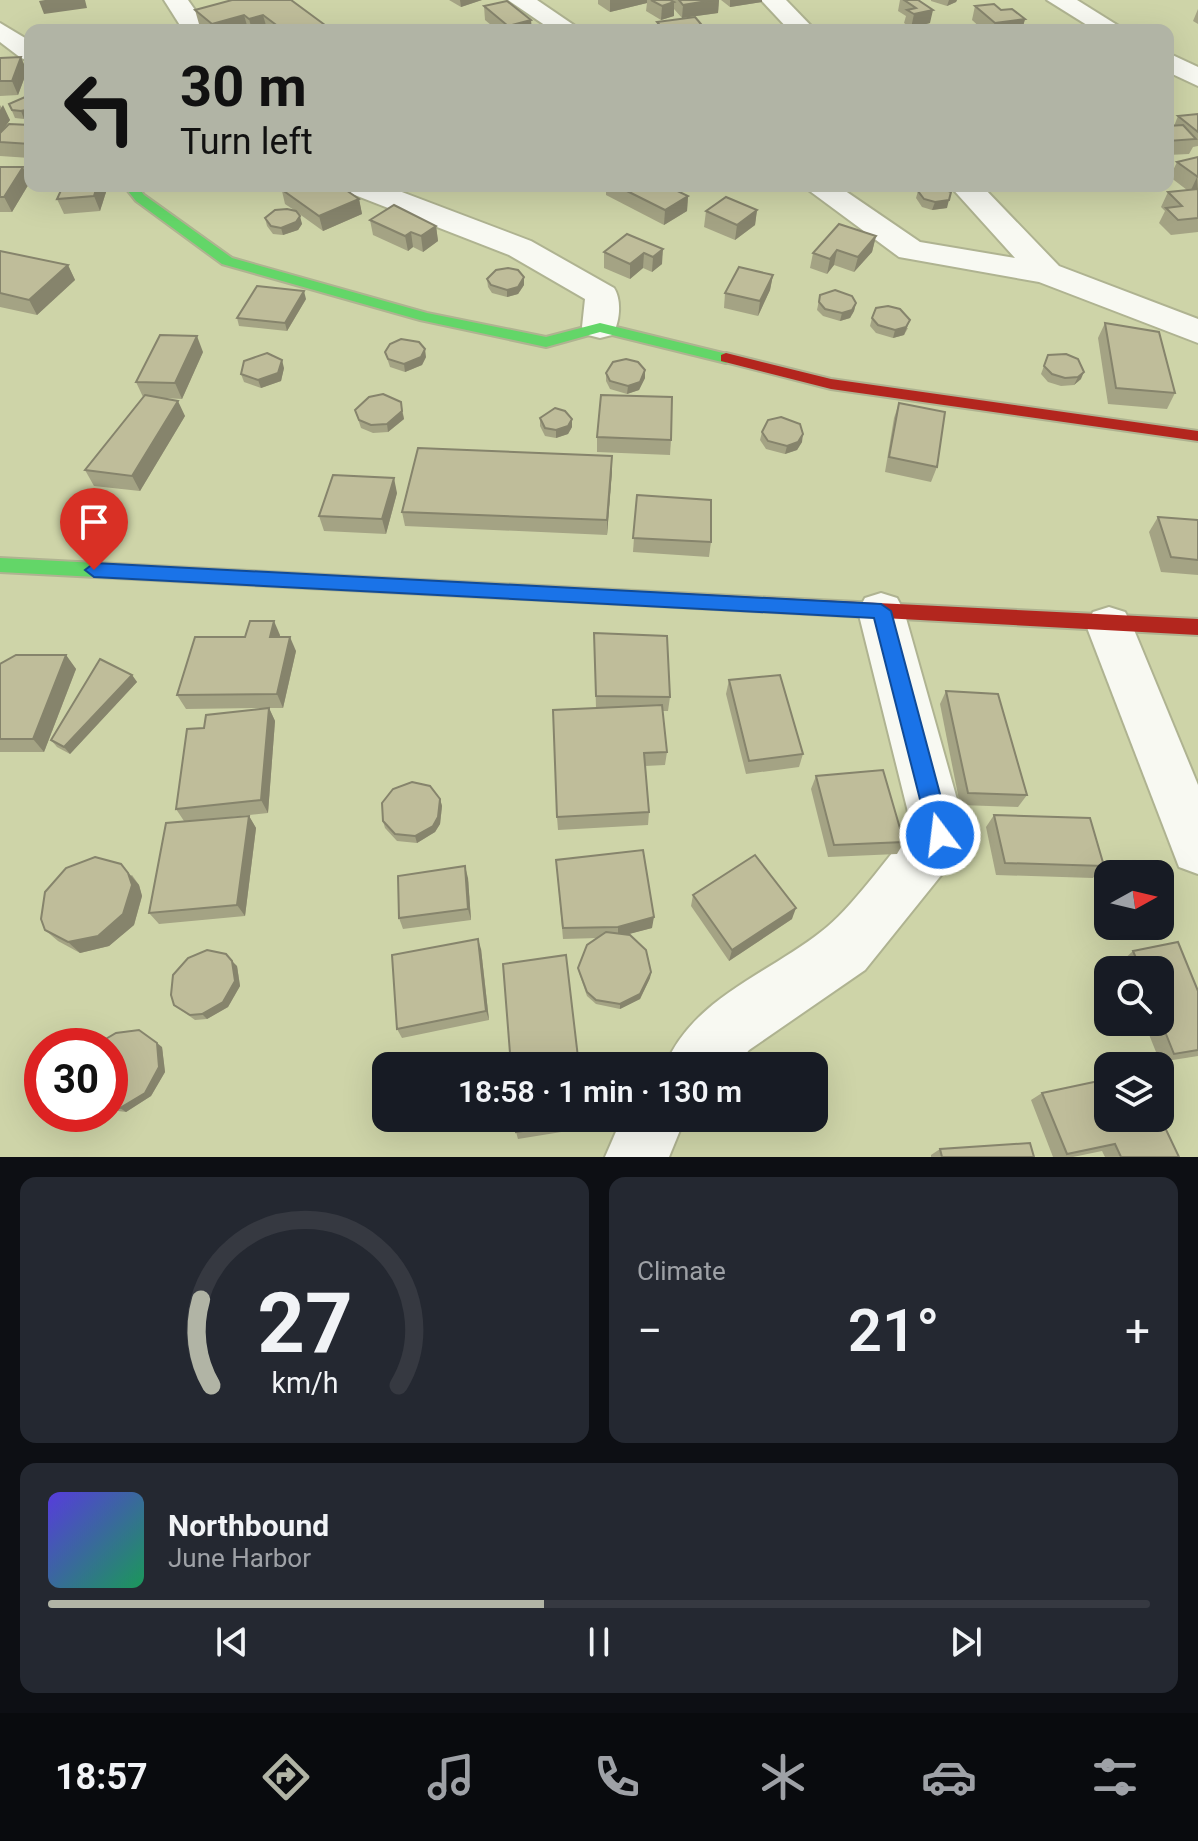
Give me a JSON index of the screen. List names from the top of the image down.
{
  "north": "right",
  "page": {
    "turn": ["30 m", "Turn left"],
    "limit": "30",
    "trip": "18:58 · 1 min · 130 m",
    "tile": "Climate",
    "heat": ["−", "21°", "+"],
    "song": ["Northbound", "June Harbor"],
    "tabs": "18:57",
    "gauge": ["27", "km/h"]
  }
}
